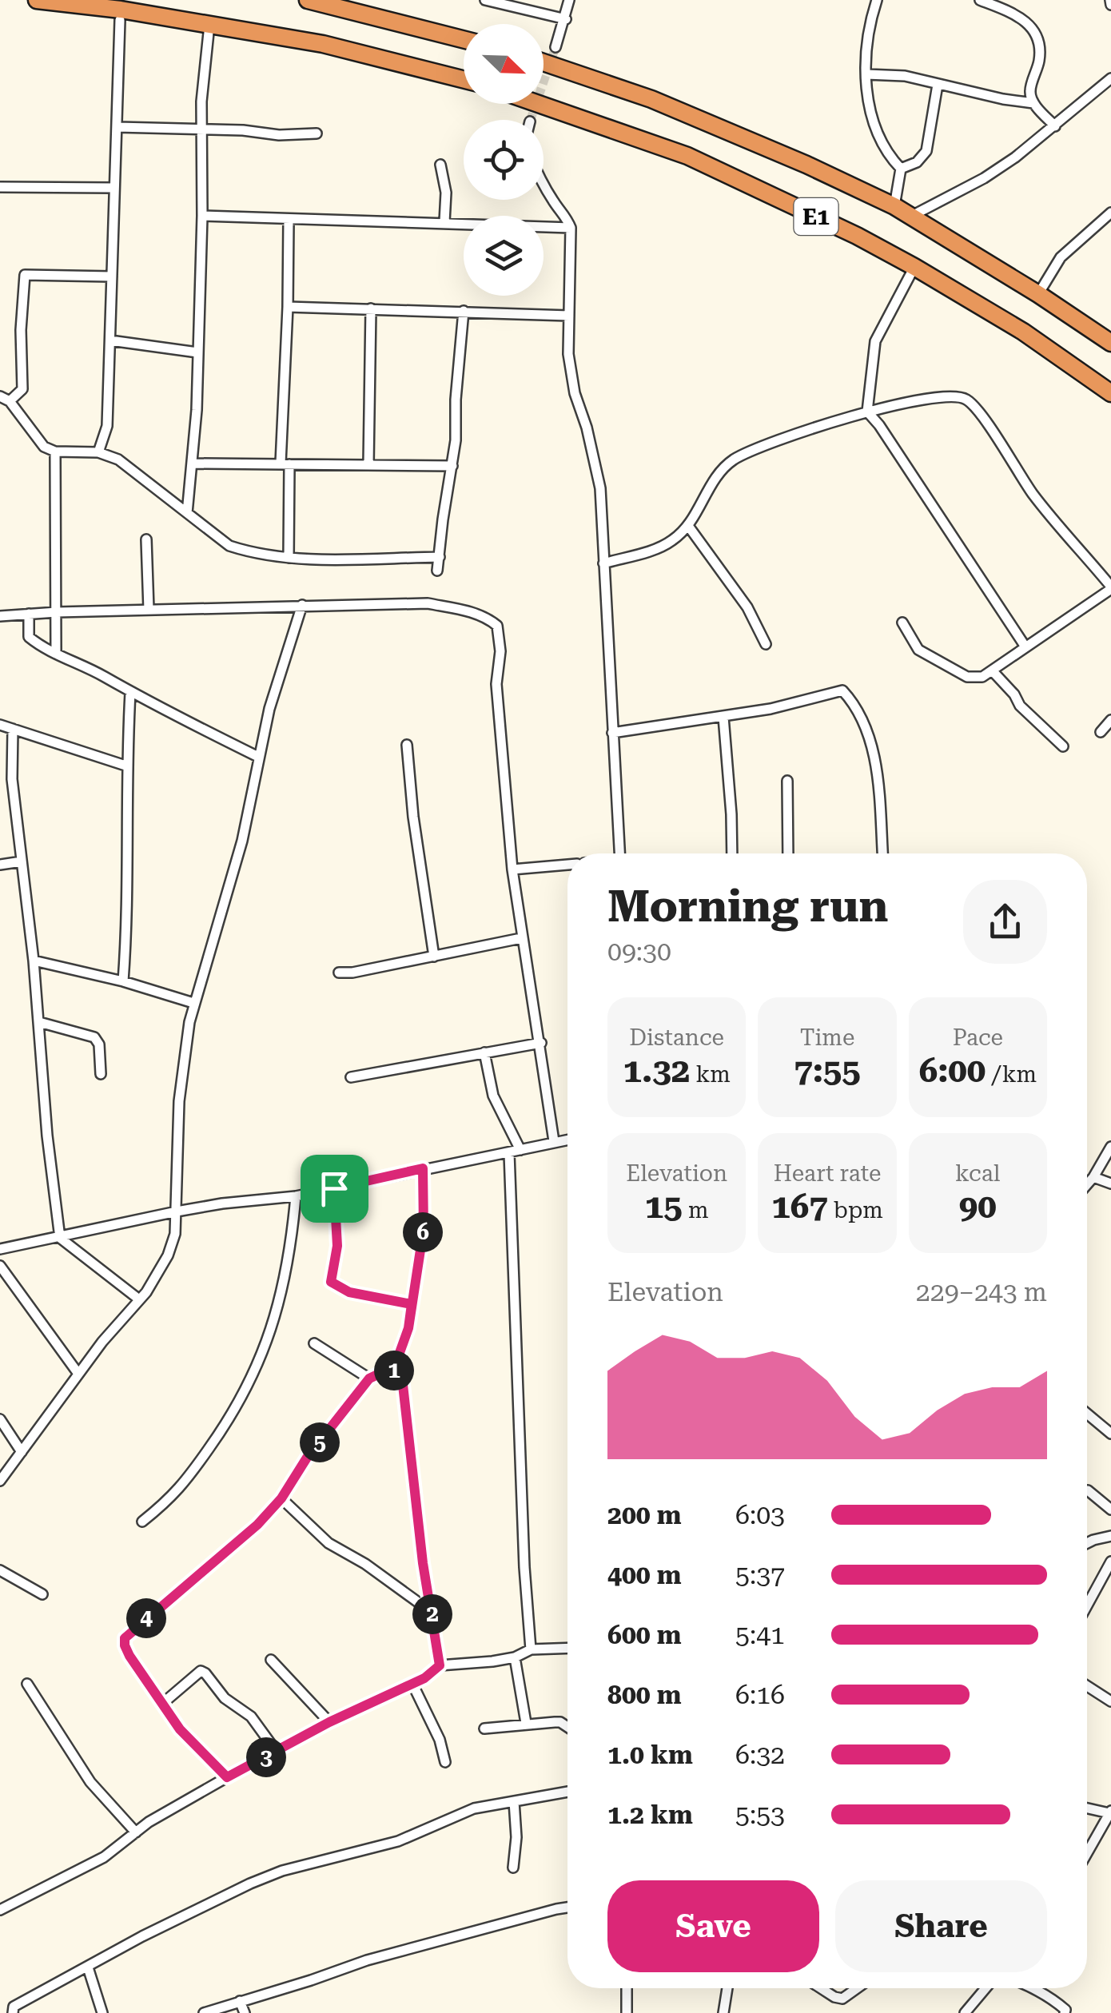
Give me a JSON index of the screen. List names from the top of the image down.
{
  "streets": {
    "highway": ["E1"]
  },
  "north": "bottom right",
  "page": {
    "heading": ["Morning run", "09:30"],
    "stats": [
      ["Distance", "1.32 km"],
      ["Time", "7:55"],
      ["Pace", "6:00 /km"],
      ["Elevation", "15 m"],
      ["Heart rate", "167 bpm"],
      ["kcal", "90"]
    ],
    "pins": [
      "6",
      "1",
      "5",
      "2",
      "4",
      "3"
    ],
    "chart": ["Elevation", "229–243 m"],
    "list": [
      {
        "name": "200 m",
        "note": "6:03"
      },
      {
        "name": "400 m",
        "note": "5:37"
      },
      {
        "name": "600 m",
        "note": "5:41"
      },
      {
        "name": "800 m",
        "note": "6:16"
      },
      {
        "name": "1.0 km",
        "note": "6:32"
      },
      {
        "name": "1.2 km",
        "note": "5:53"
      }
    ],
    "buttons": ["Save", "Share"]
  }
}
